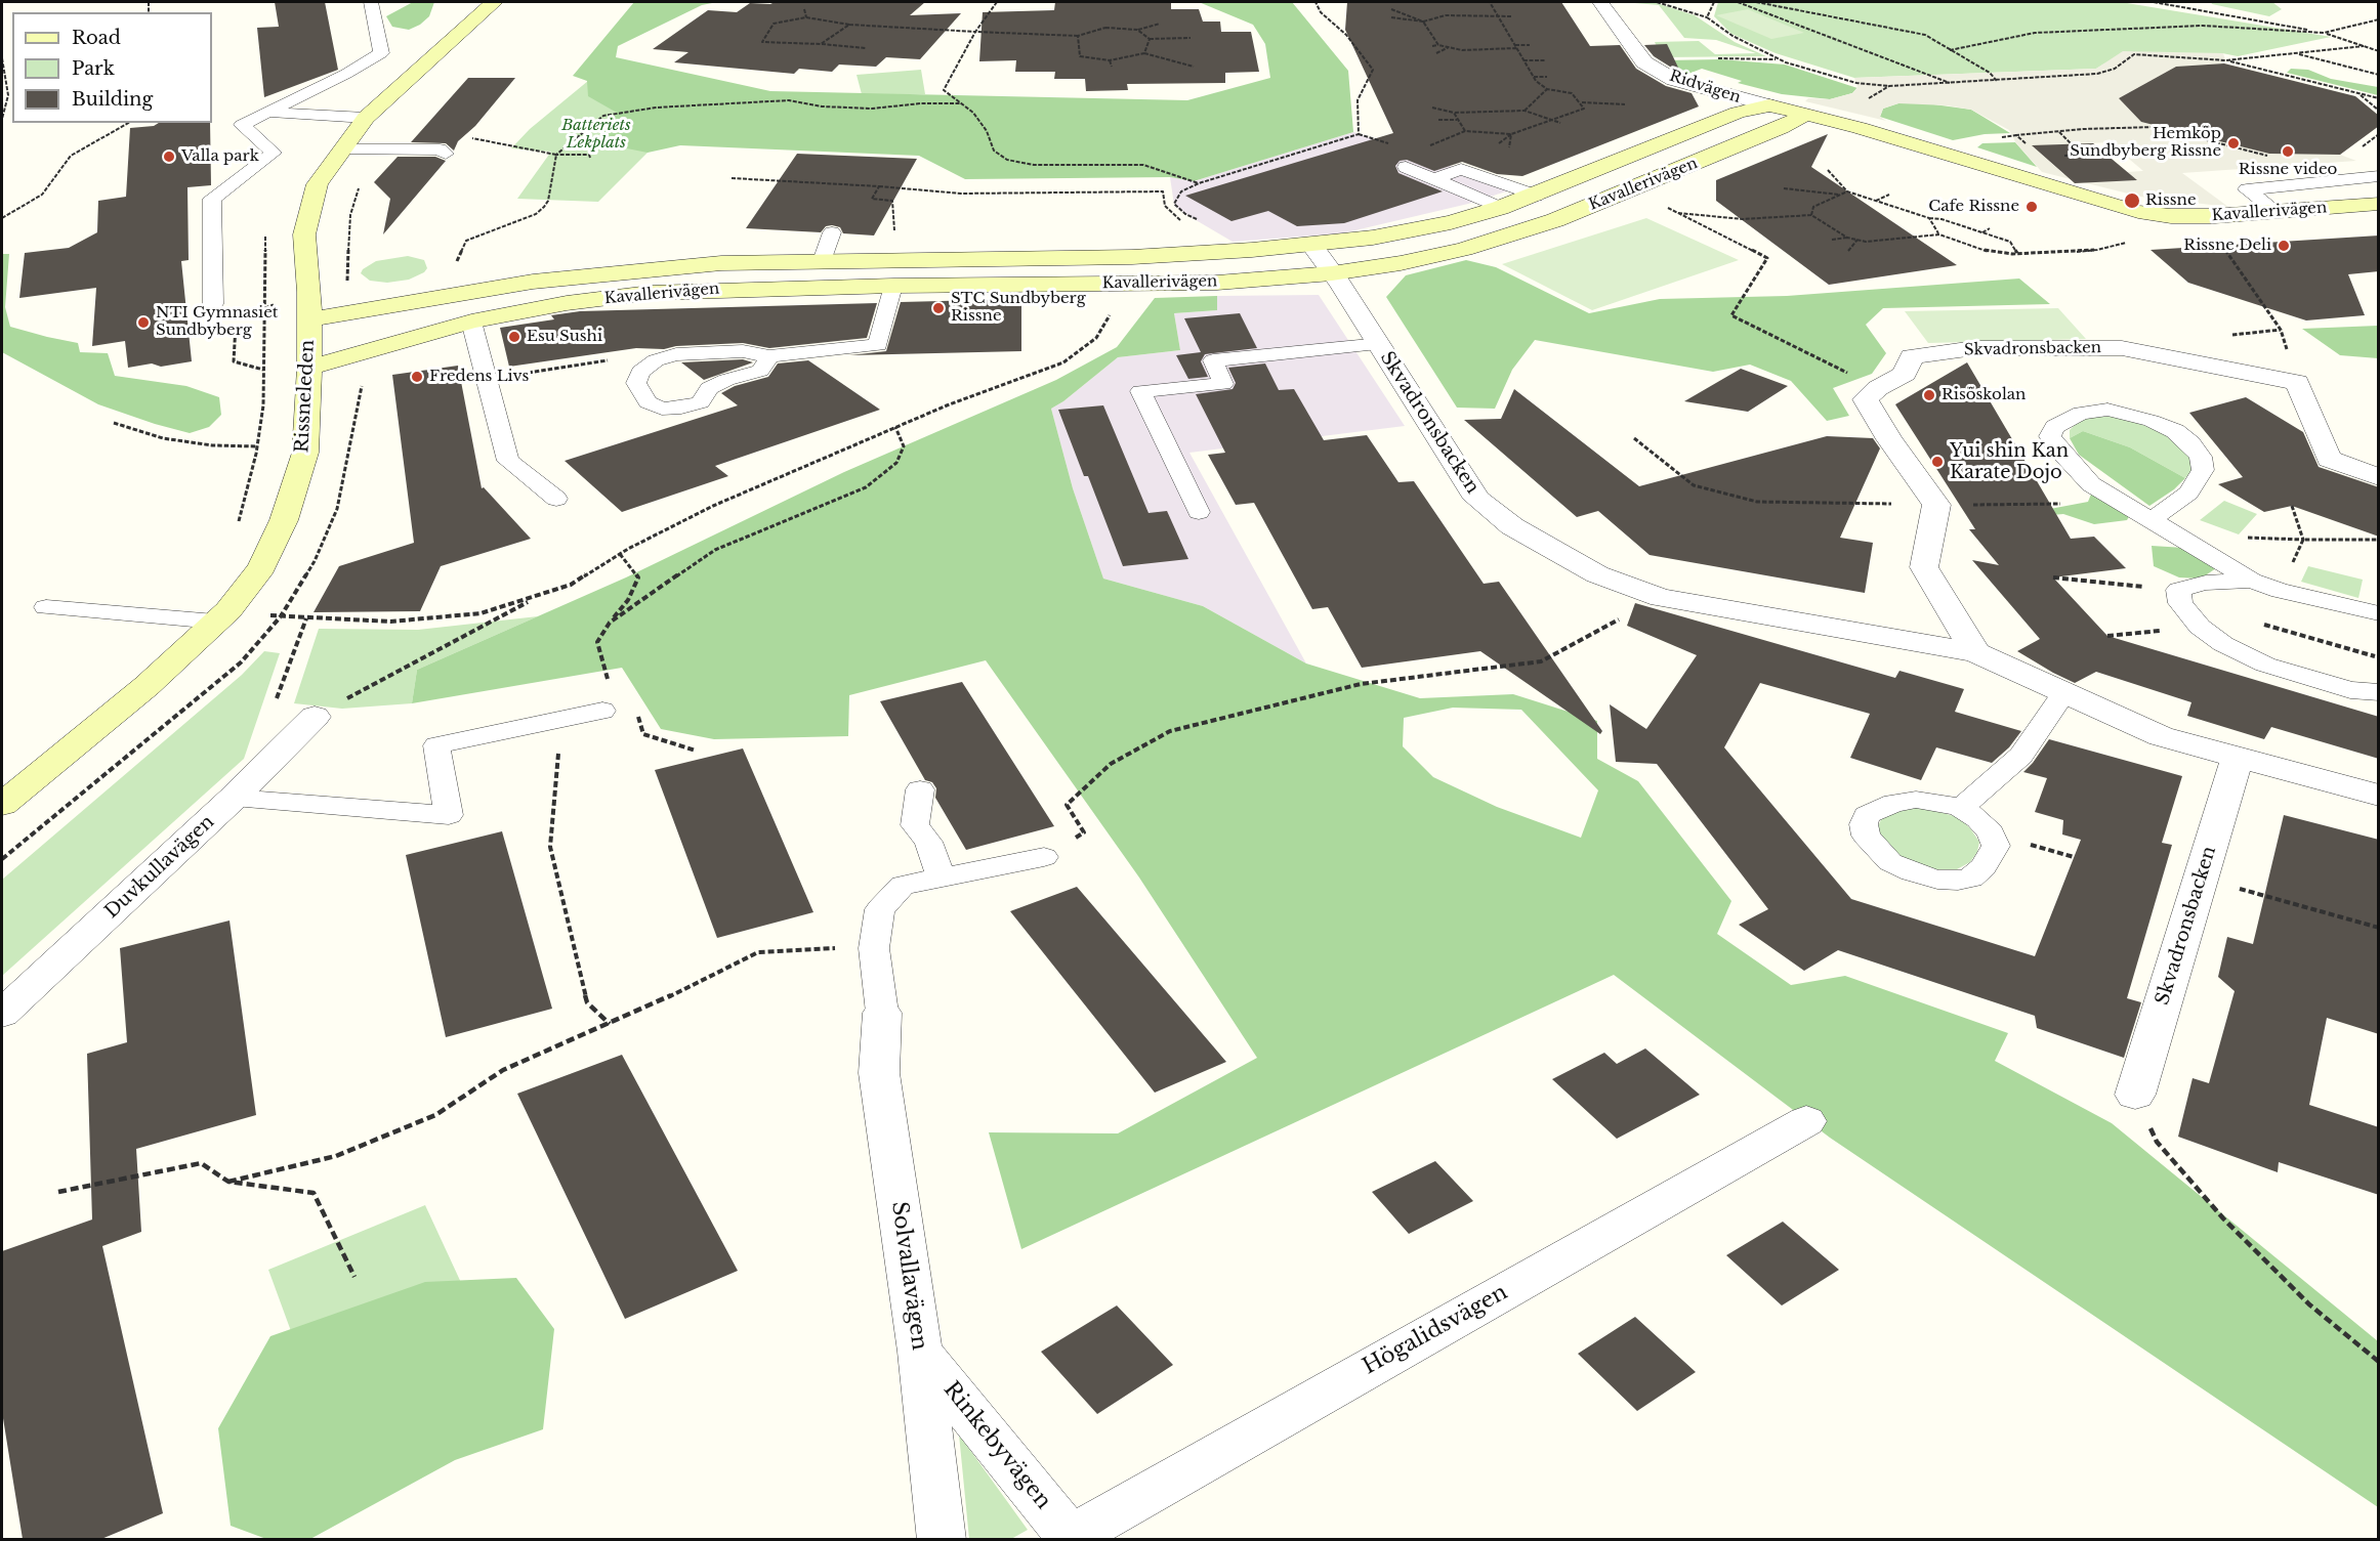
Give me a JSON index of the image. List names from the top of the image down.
{
  "streets": {
    "street": [
      "Ridvägen",
      "Kavallerivägen",
      "Skvadronsbacken",
      "Rissneleden",
      "Duvkullavägen",
      "Solvallavägen",
      "Högalidsvägen",
      "Rinkebyvägen"
    ]
  },
  "crossings": [
    ["Ridvägen", "Kavallerivägen"],
    ["Kavallerivägen", "Skvadronsbacken"],
    ["Kavallerivägen", "Rissneleden"],
    ["Solvallavägen", "Rinkebyvägen"],
    ["Högalidsvägen", "Rinkebyvägen"]
  ],
  "parks": ["Batteriets Lekplats"],
  "places": [
    "Hemköp Sundbyberg Rissne",
    "Rissne video",
    "Valla park",
    "Rissne",
    "Cafe Rissne",
    "Rissne Deli",
    "STC Sundbyberg Rissne",
    "NTI Gymnasiet Sundbyberg",
    "Esu Sushi",
    "Fredens Livs",
    "Risöskolan",
    "Yui shin Kan Karate Dojo"
  ],
  "legend": ["Road", "Park", "Building"]
}
